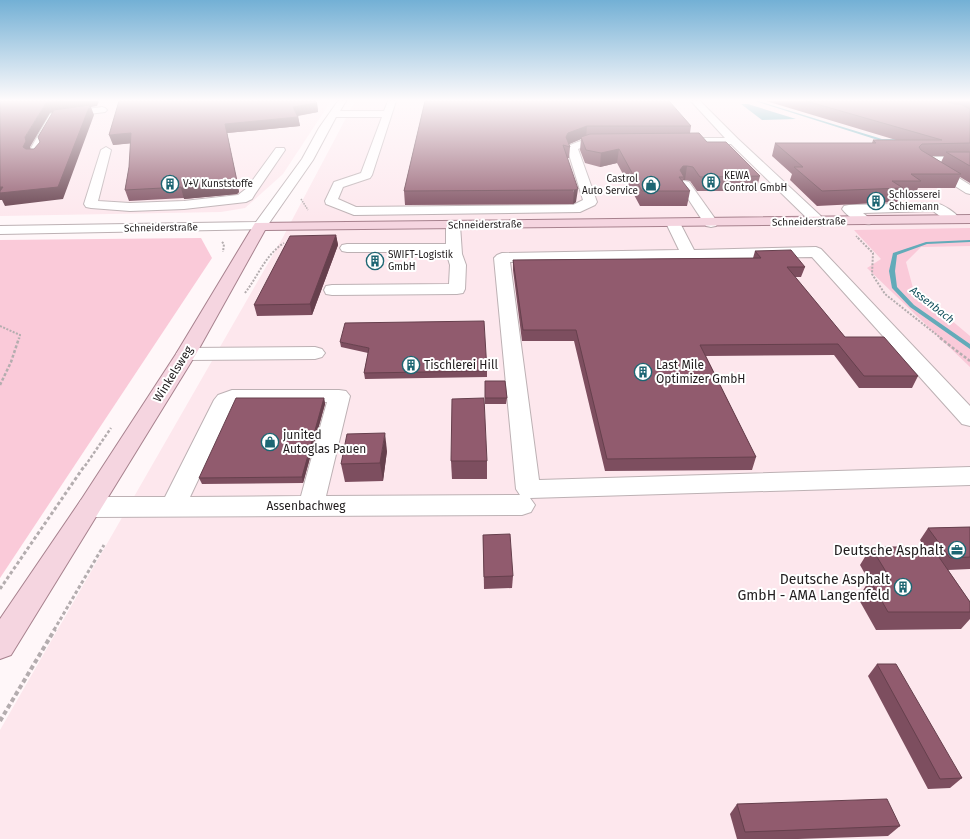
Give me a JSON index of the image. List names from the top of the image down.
{
  "streets": {
    "main road": ["Schneiderstraße", "Winkelsweg"],
    "street": ["Assenbachweg"]
  },
  "crossings": [
    ["Schneiderstraße", "Winkelsweg"],
    ["Winkelsweg", "Assenbachweg"]
  ],
  "water": ["Assenbach"],
  "places": {
    "building": [
      "KEWA Control GmbH",
      "V+V Kunststoffe",
      "Schlosserei Schiemann",
      "SWIFT-Logistik GmbH",
      "Tischlerei Hill",
      "Last Mile Optimizer GmbH",
      "Deutsche Asphalt GmbH - AMA Langenfeld"
    ],
    "shop": ["Castrol Auto Service", "junited Autoglas Pauen"],
    "office": ["Deutsche Asphalt"]
  }
}
